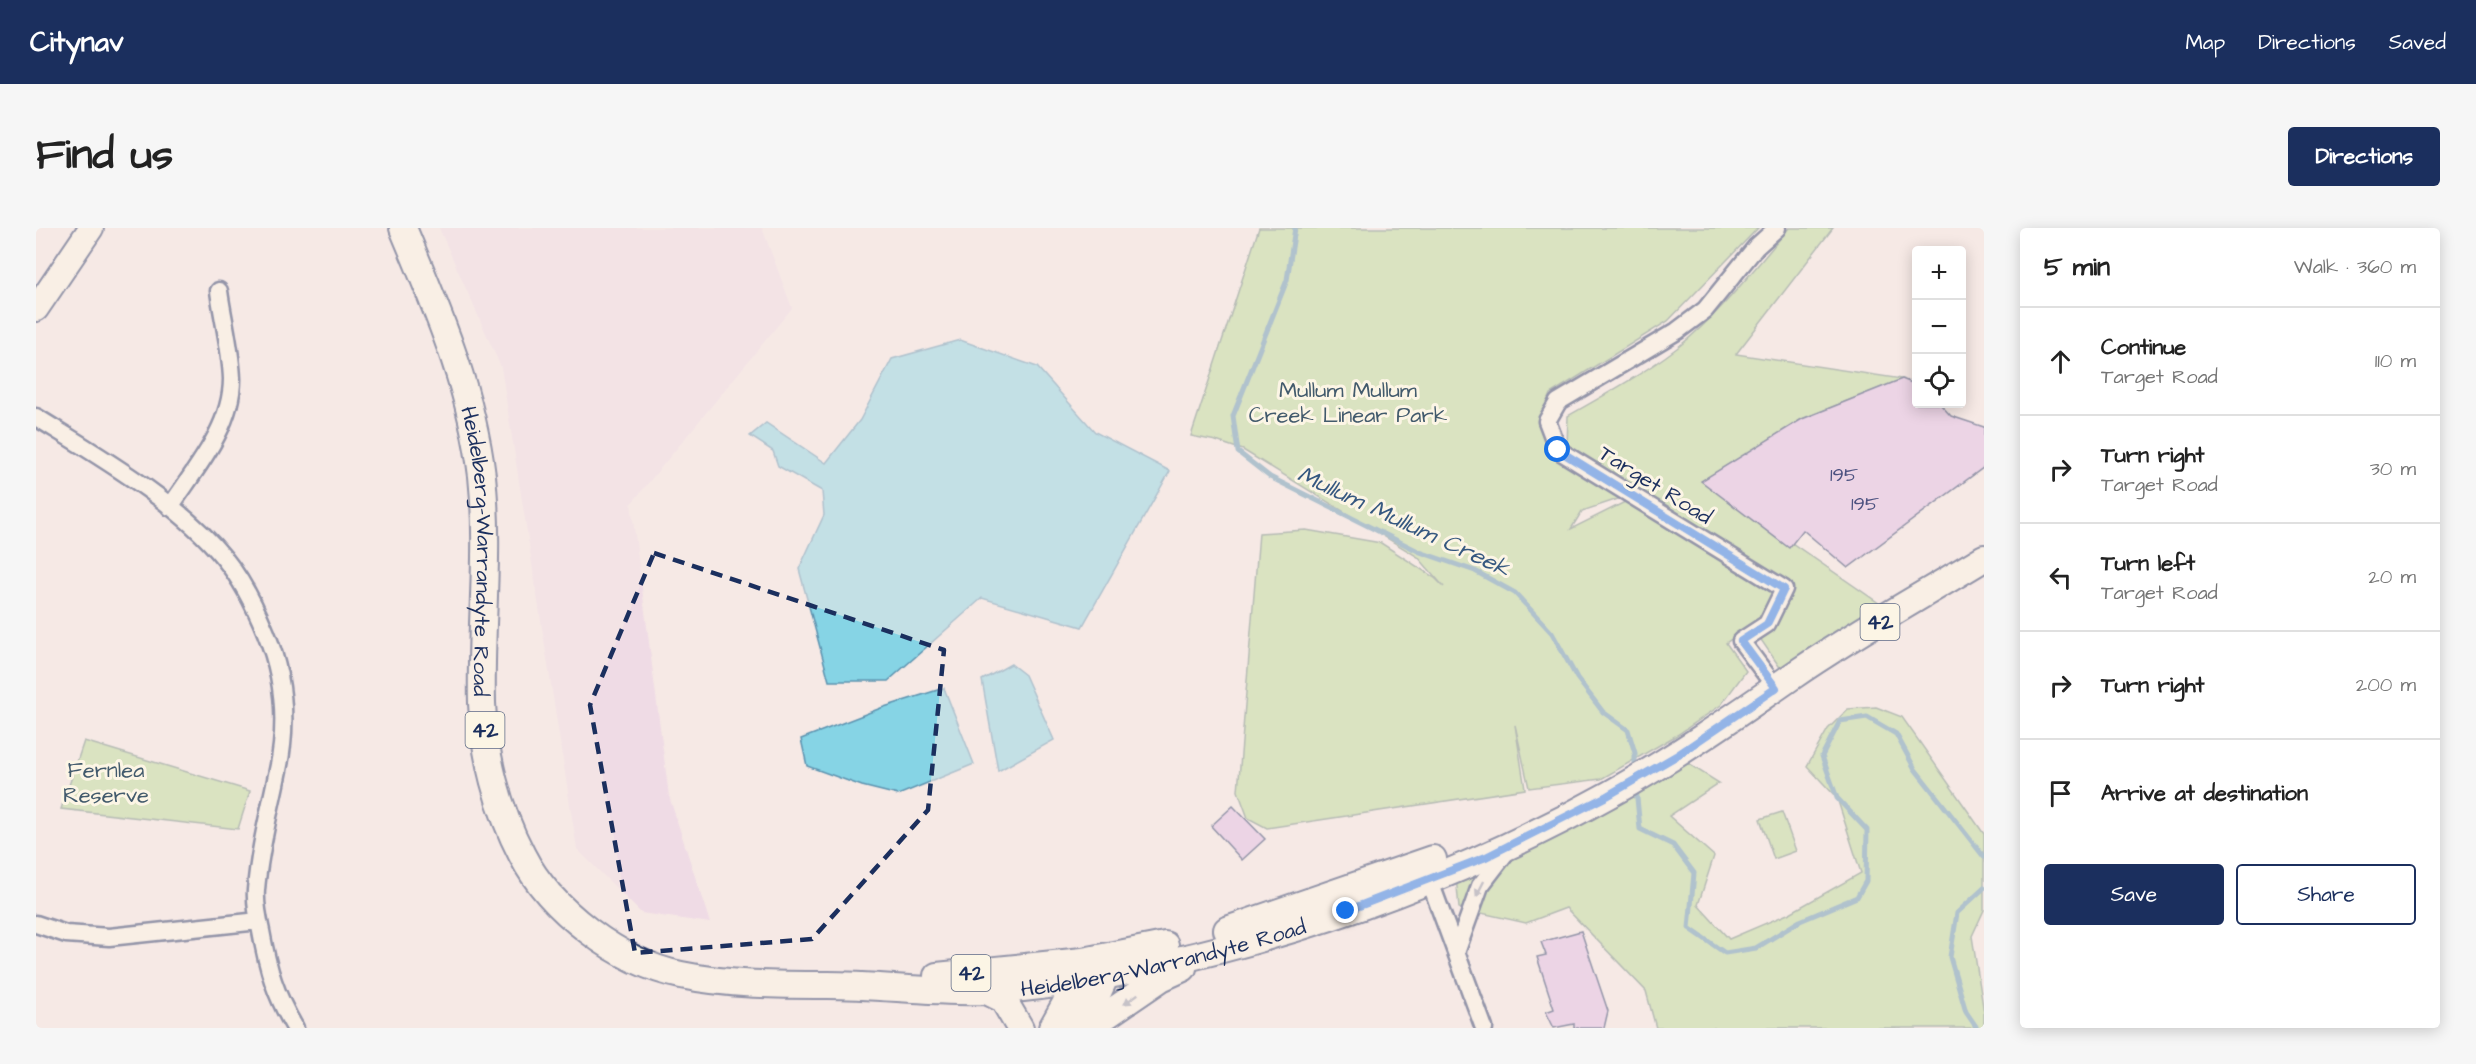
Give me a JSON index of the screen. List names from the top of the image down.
{
  "streets": {
    "main road": ["Heidelberg-Warrandyte Road", "42"],
    "street": ["Target Road"]
  },
  "crossings": [
    ["Target Road", "Heidelberg-Warrandyte Road"]
  ],
  "water": ["Mullum Mullum Creek"],
  "parks": ["Mullum Mullum Creek Linear Park", "Fernlea Reserve"],
  "house_numbers": ["195", "195"],
  "page": {
    "header": "Citynav",
    "nav": ["Map", "Directions", "Saved"],
    "title": "Find us",
    "buttons": [
      "Directions",
      ["Save", "Share"]
    ],
    "heading": ["5 min", "Walk · 360 m"],
    "map_buttons": ["+", "−"],
    "list": [
      ["Continue", "Target Road", "110 m"],
      ["Turn right", "Target Road", "30 m"],
      ["Turn left", "Target Road", "20 m"],
      ["Turn right", "200 m"],
      "Arrive at destination"
    ]
  }
}
